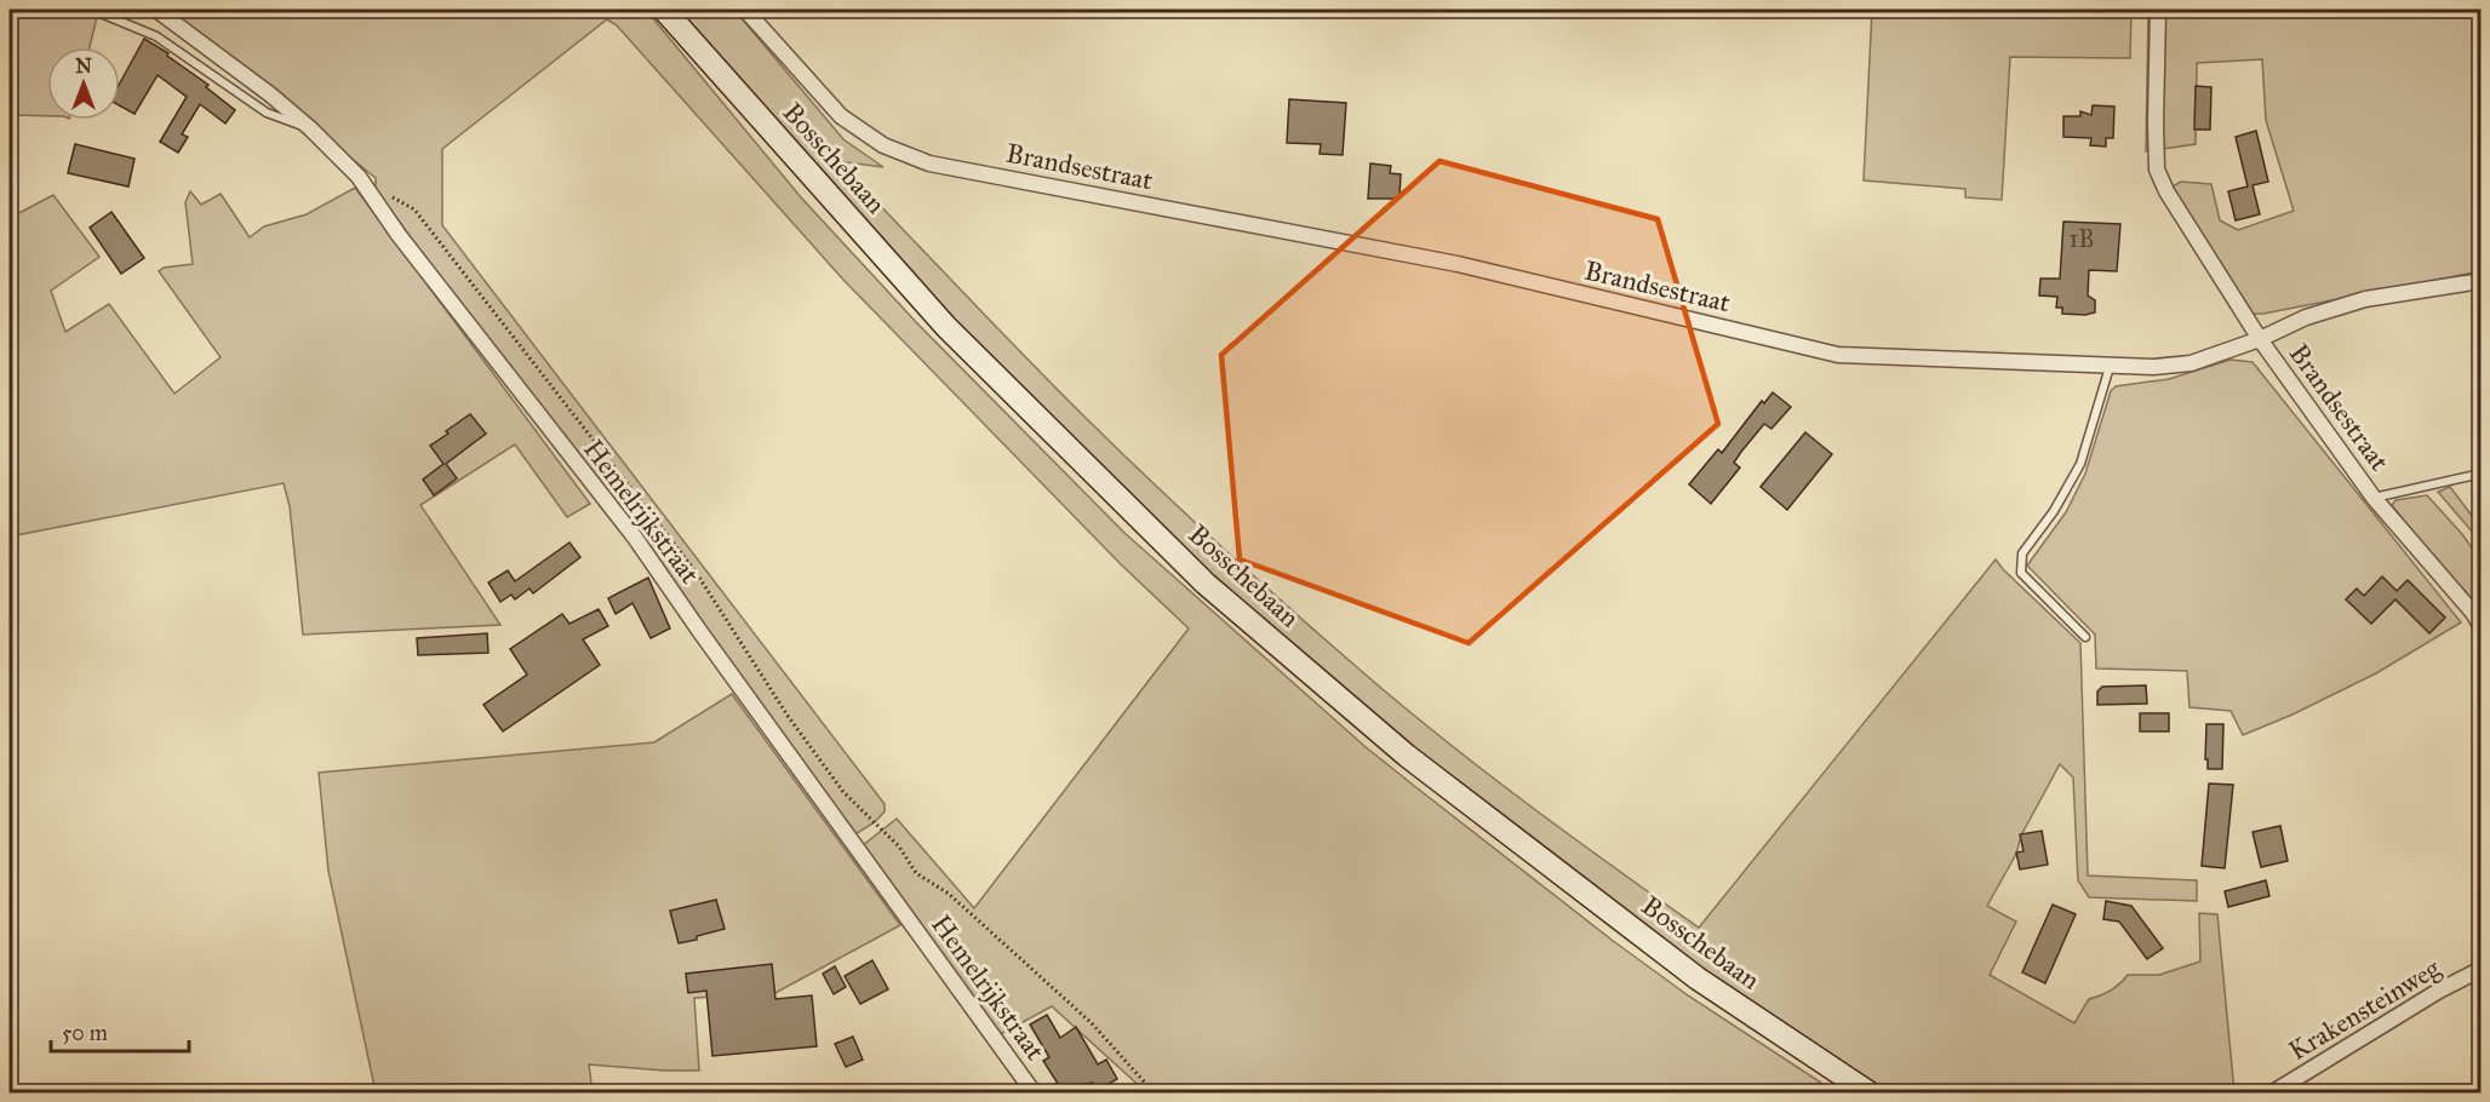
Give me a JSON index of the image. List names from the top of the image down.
{
  "streets": {
    "main road": ["Bosschebaan"],
    "street": ["Brandsestraat", "Hemelrijkstraat", "Krakensteinweg"]
  },
  "house_numbers": ["1B"],
  "scale_bar": "50 m",
  "north": "top"
}
